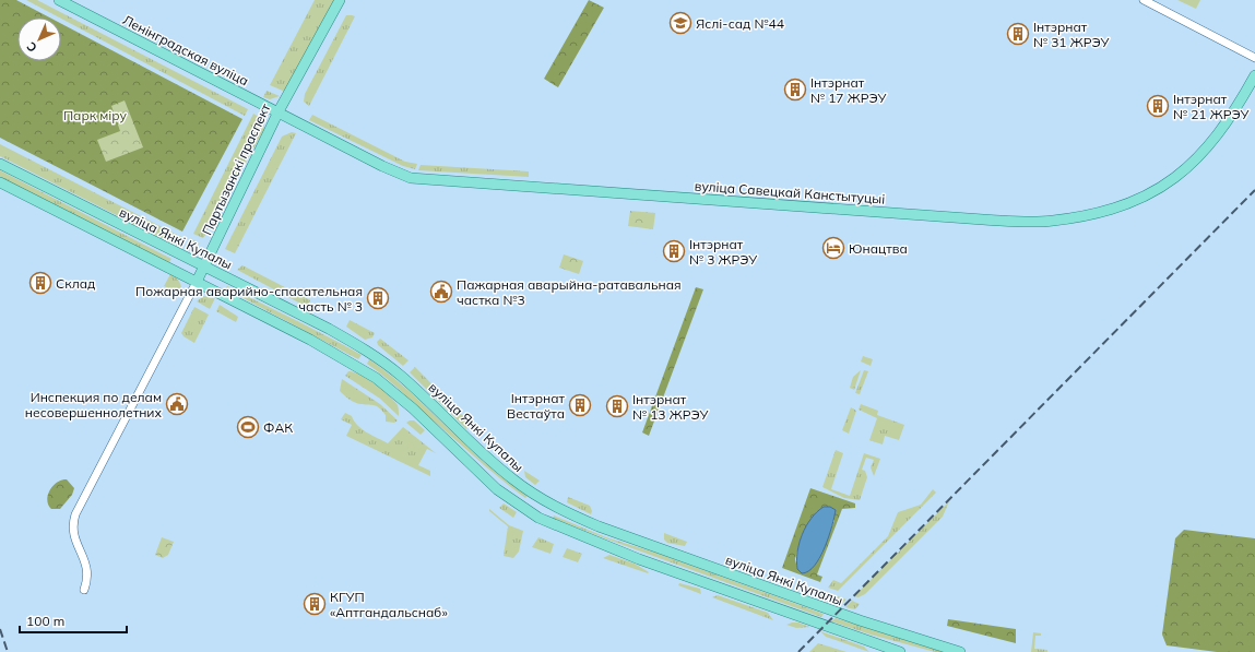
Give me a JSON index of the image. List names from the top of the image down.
{
  "streets": {
    "main road": [
      "Ленінградская вуліца",
      "Партызанскі праспект",
      "вуліца Савецкай Канстытуцыі",
      "вуліца Янкі Купалы"
    ]
  },
  "crossings": [
    ["Ленінградская вуліца", "Партызанскі праспект"],
    ["Ленінградская вуліца", "вуліца Савецкай Канстытуцыі"],
    ["Партызанскі праспект", "вуліца Савецкай Канстытуцыі"],
    ["Партызанскі праспект", "вуліца Янкі Купалы"]
  ],
  "parks": ["Парк міру"],
  "places": {
    "school or university": ["Яслі-сад №44"],
    "building": [
      "Інтэрнат № 31 ЖРЭУ",
      "Інтэрнат № 17 ЖРЭУ",
      "Інтэрнат № 21 ЖРЭУ",
      "Інтэрнат № 3 ЖРЭУ",
      "Склад",
      "Пожарная аварийно-спасательная часть № 3",
      "Інтэрнат Вестаўта",
      "Інтэрнат № 13 ЖРЭУ",
      "КГУП «Аптгандальснаб»"
    ],
    "hotel": ["Юнацтва"],
    "public building": ["Пажарная аварыйна-ратавальная частка №3", "Инспекция по делам несовершеннолетних"],
    "sports": ["ФАК"]
  },
  "scale_bar": "100 m",
  "north": "bottom left"
}
